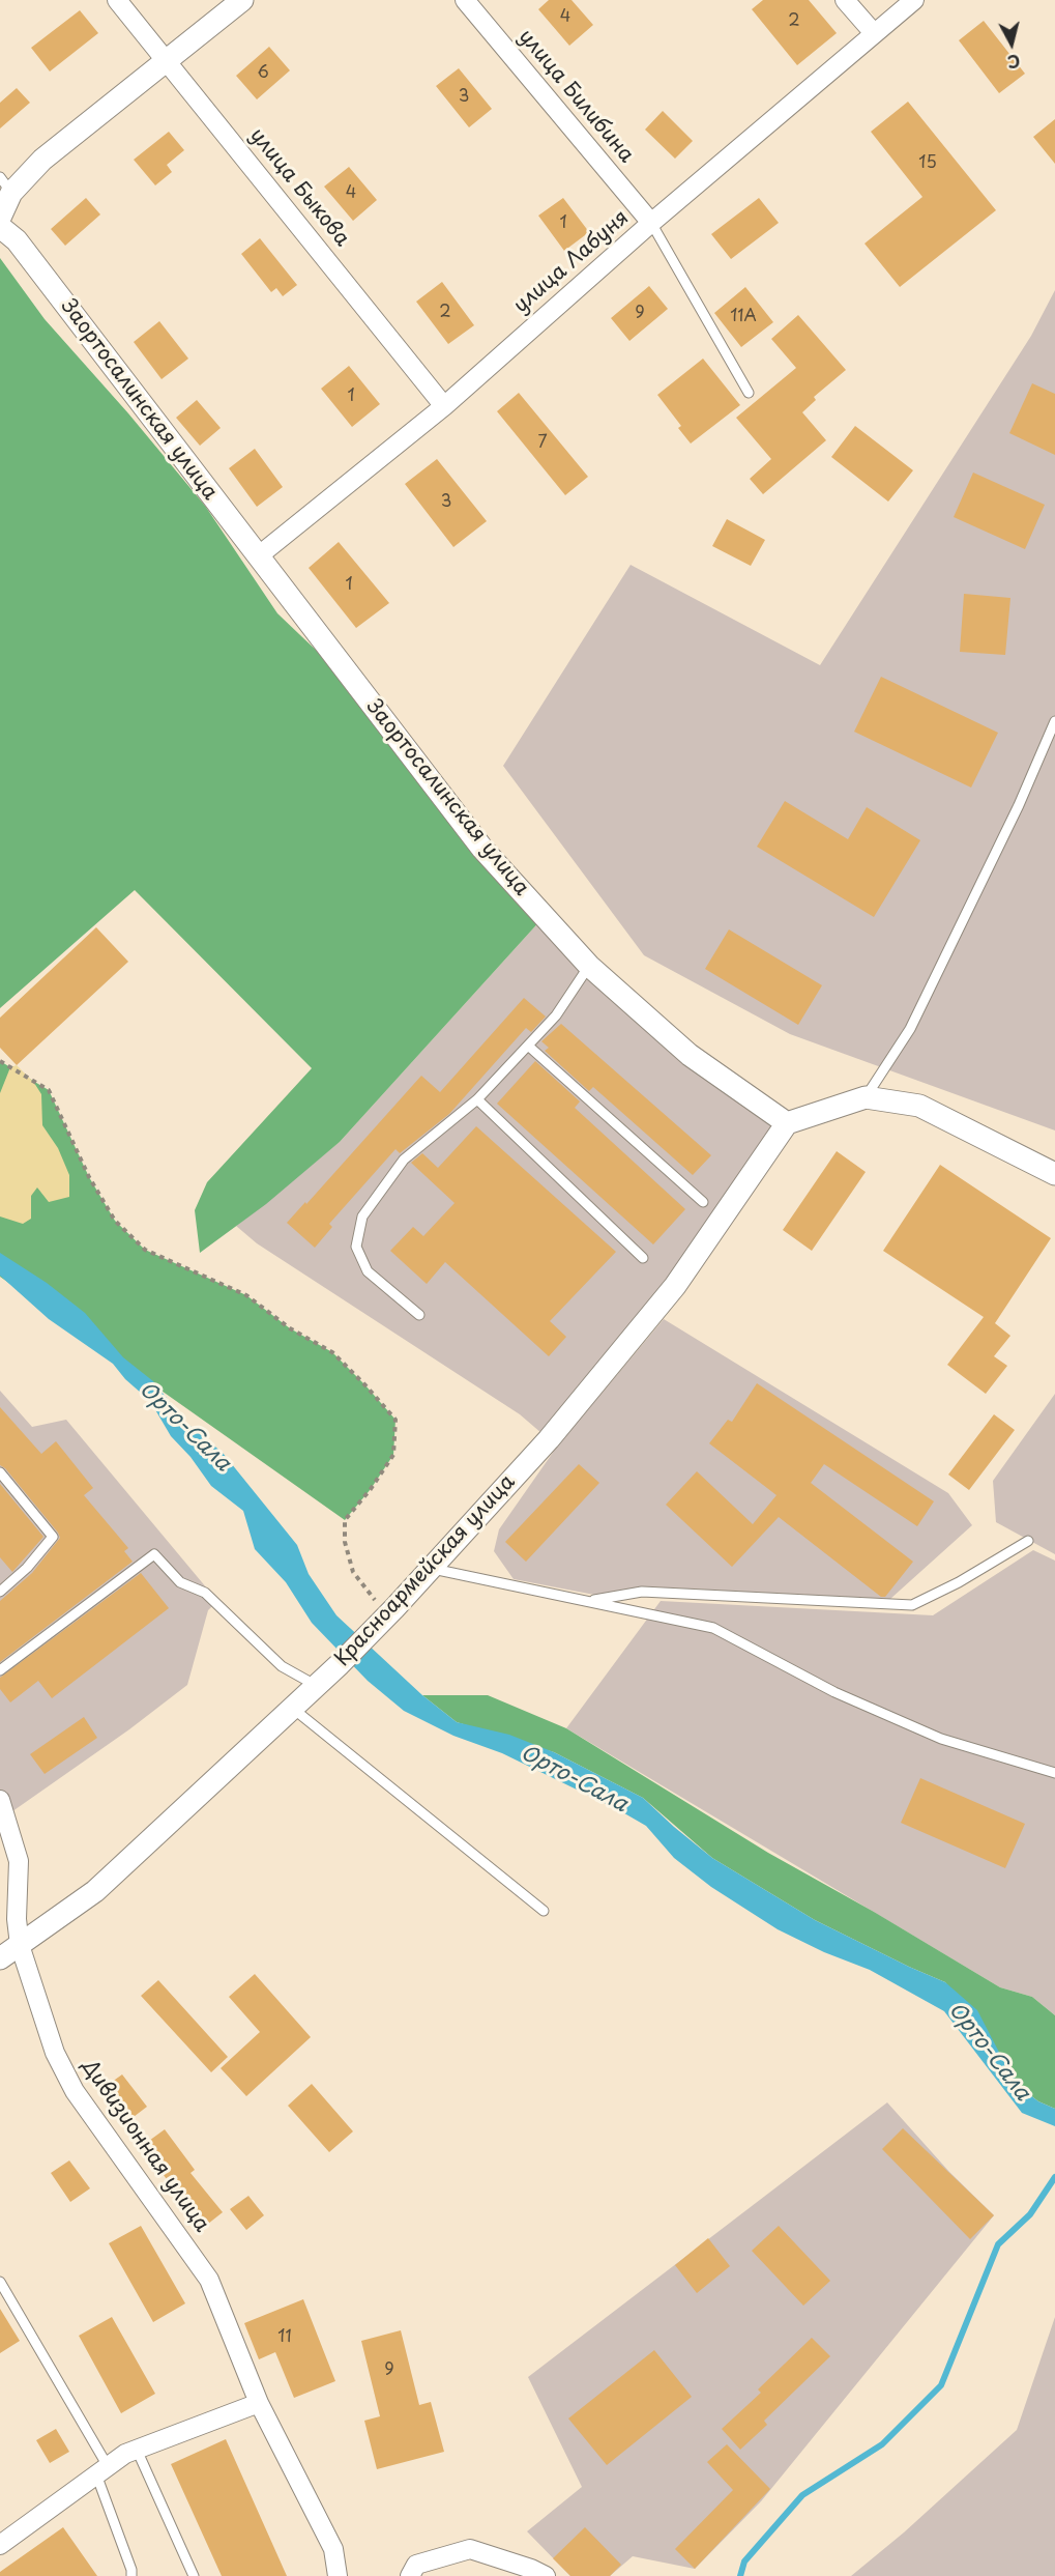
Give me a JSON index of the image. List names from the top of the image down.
{
  "streets": {
    "street": [
      "улица Билибина",
      "улица Быкова",
      "улица Лабуня",
      "Заортосалинская улица",
      "Красноармейская улица",
      "Дивизионная улица"
    ]
  },
  "crossings": [
    ["улица Билибина", "улица Лабуня"],
    ["улица Быкова", "улица Лабуня"],
    ["улица Лабуня", "Заортосалинская улица"],
    ["Заортосалинская улица", "Красноармейская улица"],
    ["Красноармейская улица", "Дивизионная улица"]
  ],
  "water": ["Орто-Сала"],
  "house_numbers": [
    "4",
    "2",
    "6",
    "3",
    "15",
    "4",
    "1",
    "2",
    "9",
    "11А",
    "1",
    "7",
    "3",
    "1",
    "11",
    "9"
  ],
  "north": "bottom"
}
